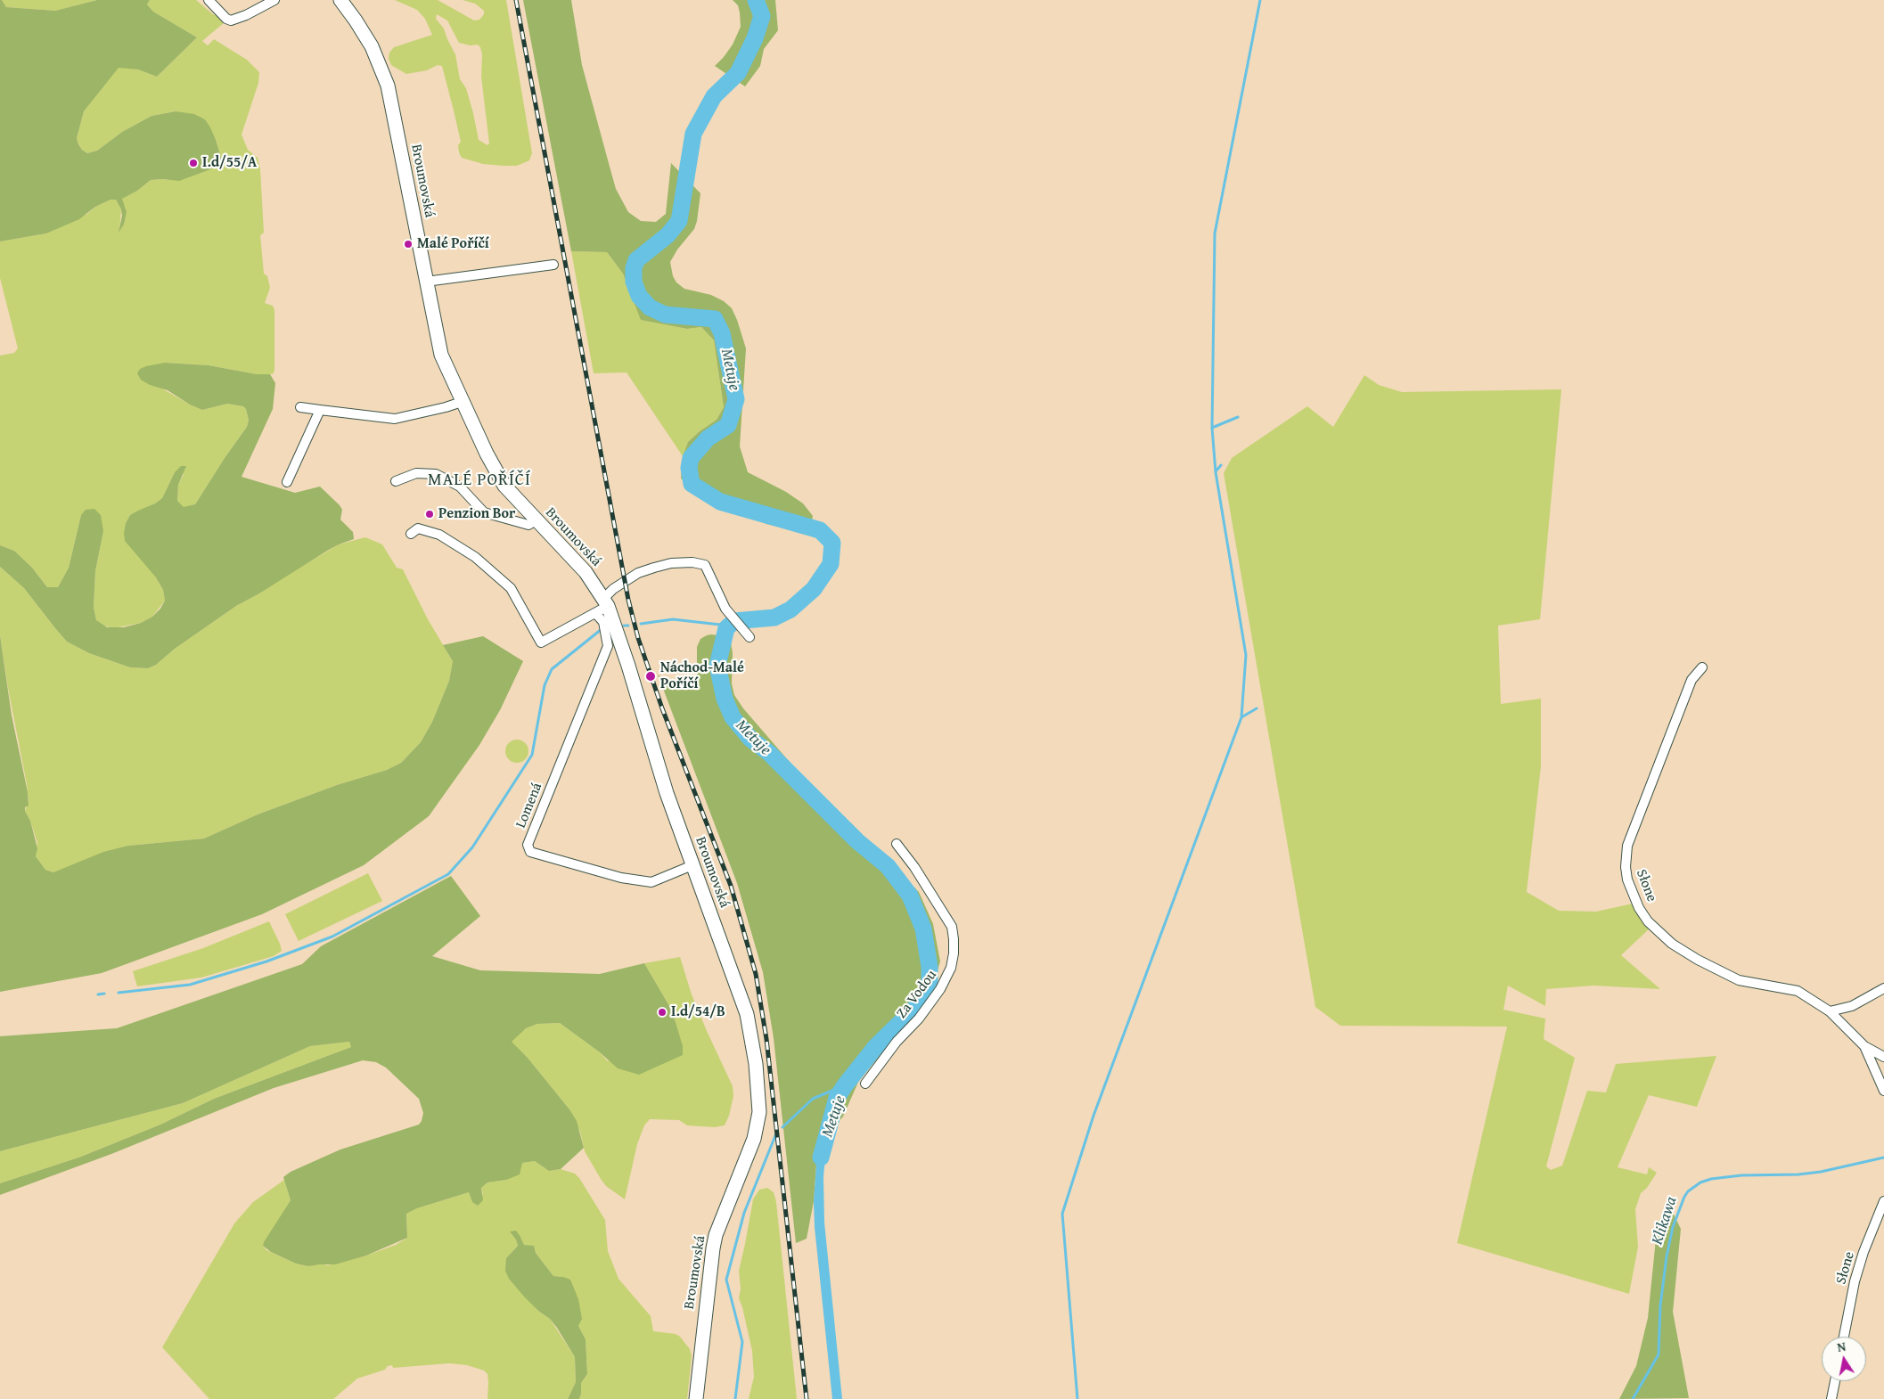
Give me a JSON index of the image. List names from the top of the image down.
{
  "streets": {
    "main road": ["Broumovská"],
    "street": ["Lomená", "Słone", "Za Vodou"]
  },
  "crossings": [
    ["Broumovská", "Lomená"]
  ],
  "districts": ["MALÉ POŘÍČÍ"],
  "water": ["Metuje", "Klikawa"],
  "places": [
    "I.d/55/A",
    "Malé Poříčí",
    "Penzion Bor",
    "Náchod-Malé Poříčí",
    "I.d/54/B"
  ],
  "north": "top"
}
